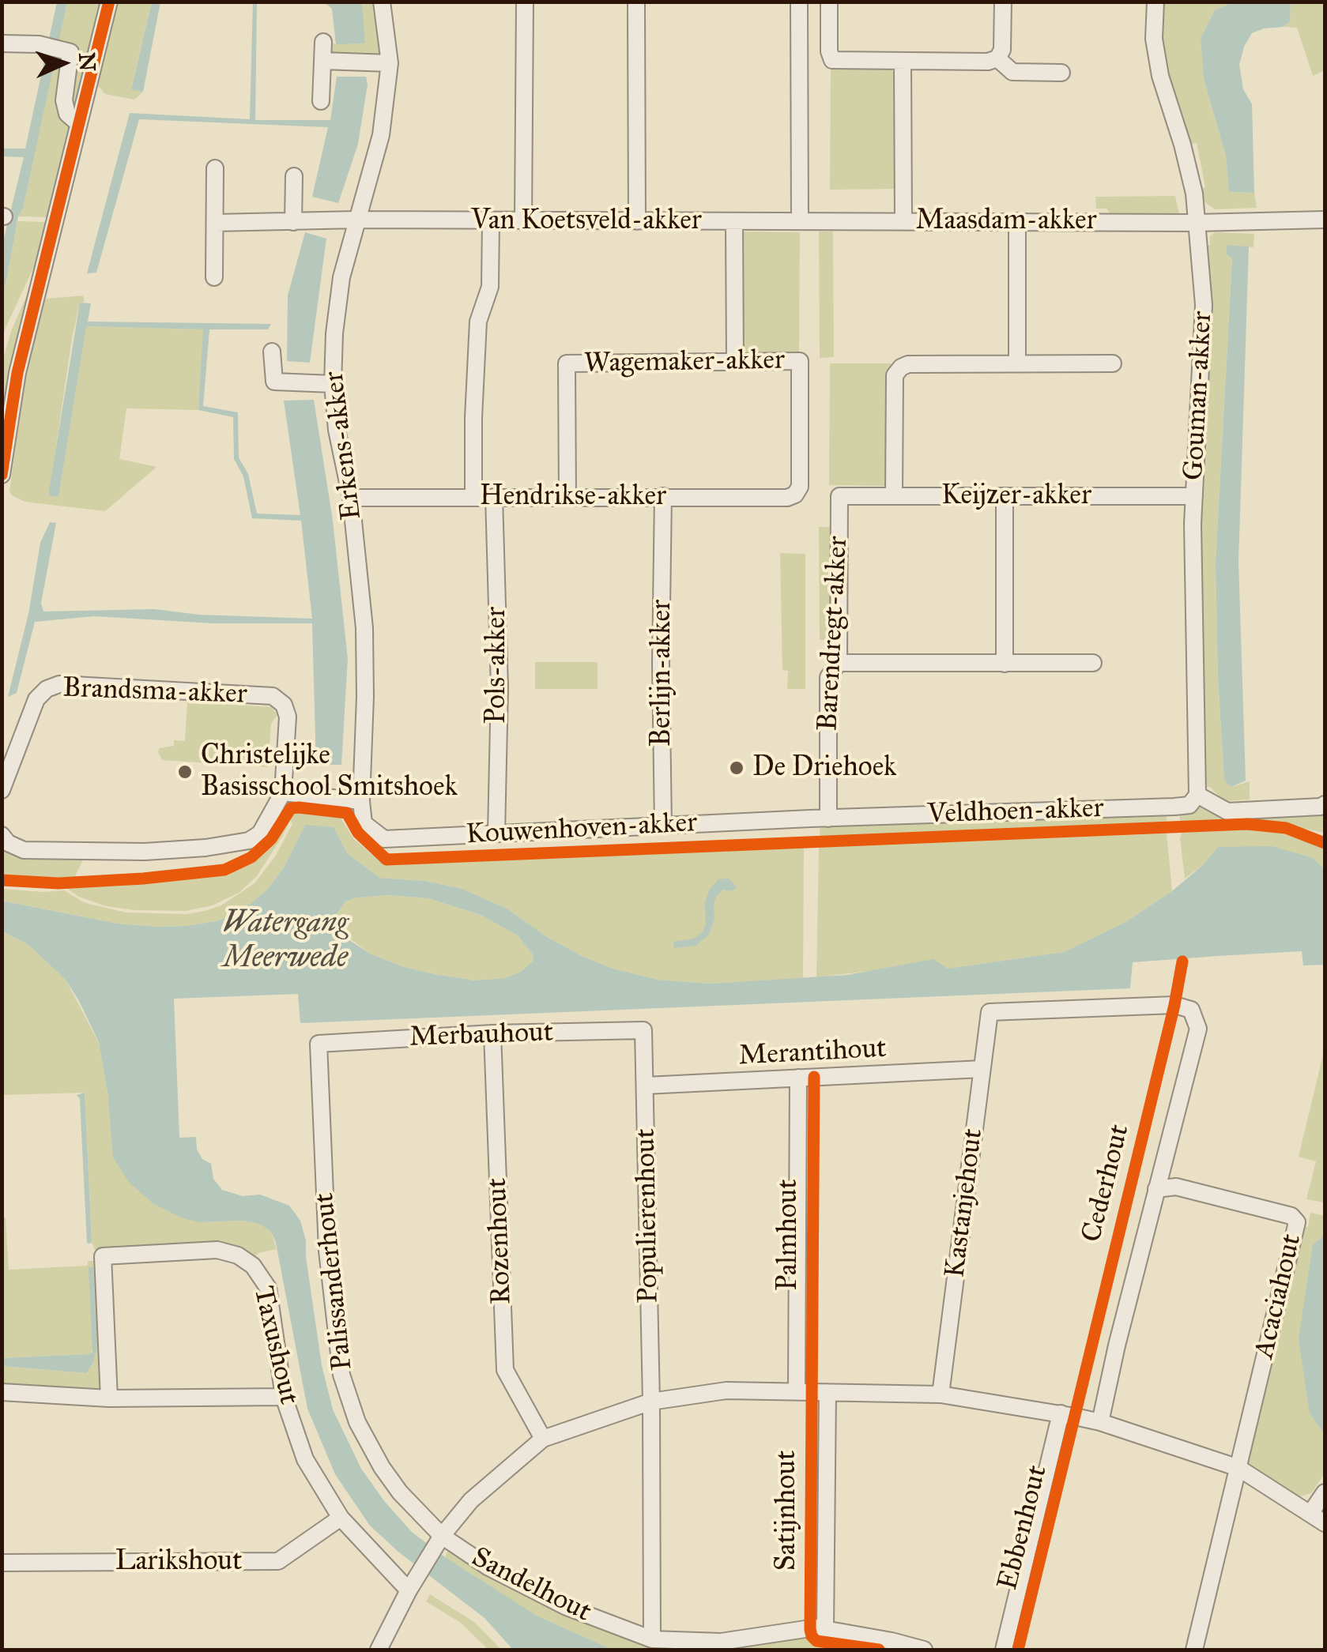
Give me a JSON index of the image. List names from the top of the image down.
{
  "streets": {
    "street": [
      "Van Koetsveld-akker",
      "Maasdam-akker",
      "Wagemaker-akker",
      "Gouman-akker",
      "Erkens-akker",
      "Keijzer-akker",
      "Hendrikse-akker",
      "Barendregt-akker",
      "Pols-akker",
      "Berlijn-akker",
      "Brandsma-akker",
      "Veldhoen-akker",
      "Kouwenhoven-akker",
      "Merbauhout",
      "Merantihout",
      "Cederhout",
      "Kastanjehout",
      "Populierenhout",
      "Palmhout",
      "Rozenhout",
      "Palissanderhout",
      "Acaciahout",
      "Taxushout",
      "Satijnhout",
      "Ebbenhout",
      "Larikshout",
      "Sandelhout"
    ]
  },
  "crossings": [
    ["Van Koetsveld-akker", "Maasdam-akker"],
    ["Van Koetsveld-akker", "Erkens-akker"],
    ["Maasdam-akker", "Gouman-akker"],
    ["Wagemaker-akker", "Hendrikse-akker"],
    ["Gouman-akker", "Keijzer-akker"],
    ["Gouman-akker", "Veldhoen-akker"],
    ["Erkens-akker", "Hendrikse-akker"],
    ["Erkens-akker", "Kouwenhoven-akker"],
    ["Keijzer-akker", "Barendregt-akker"],
    ["Hendrikse-akker", "Pols-akker"],
    ["Hendrikse-akker", "Berlijn-akker"],
    ["Barendregt-akker", "Veldhoen-akker"],
    ["Barendregt-akker", "Kouwenhoven-akker"],
    ["Pols-akker", "Kouwenhoven-akker"],
    ["Berlijn-akker", "Kouwenhoven-akker"],
    ["Veldhoen-akker", "Kouwenhoven-akker"],
    ["Merbauhout", "Populierenhout"],
    ["Merbauhout", "Rozenhout"],
    ["Merbauhout", "Palissanderhout"],
    ["Merantihout", "Kastanjehout"],
    ["Merantihout", "Populierenhout"],
    ["Merantihout", "Palmhout"],
    ["Cederhout", "Kastanjehout"],
    ["Cederhout", "Acaciahout"],
    ["Populierenhout", "Sandelhout"],
    ["Palissanderhout", "Sandelhout"],
    ["Taxushout", "Larikshout"],
    ["Satijnhout", "Sandelhout"]
  ],
  "water": ["Watergang Meerwede"],
  "places": ["De Driehoek", "Christelijke Basisschool Smitshoek"],
  "north": "right"
}
